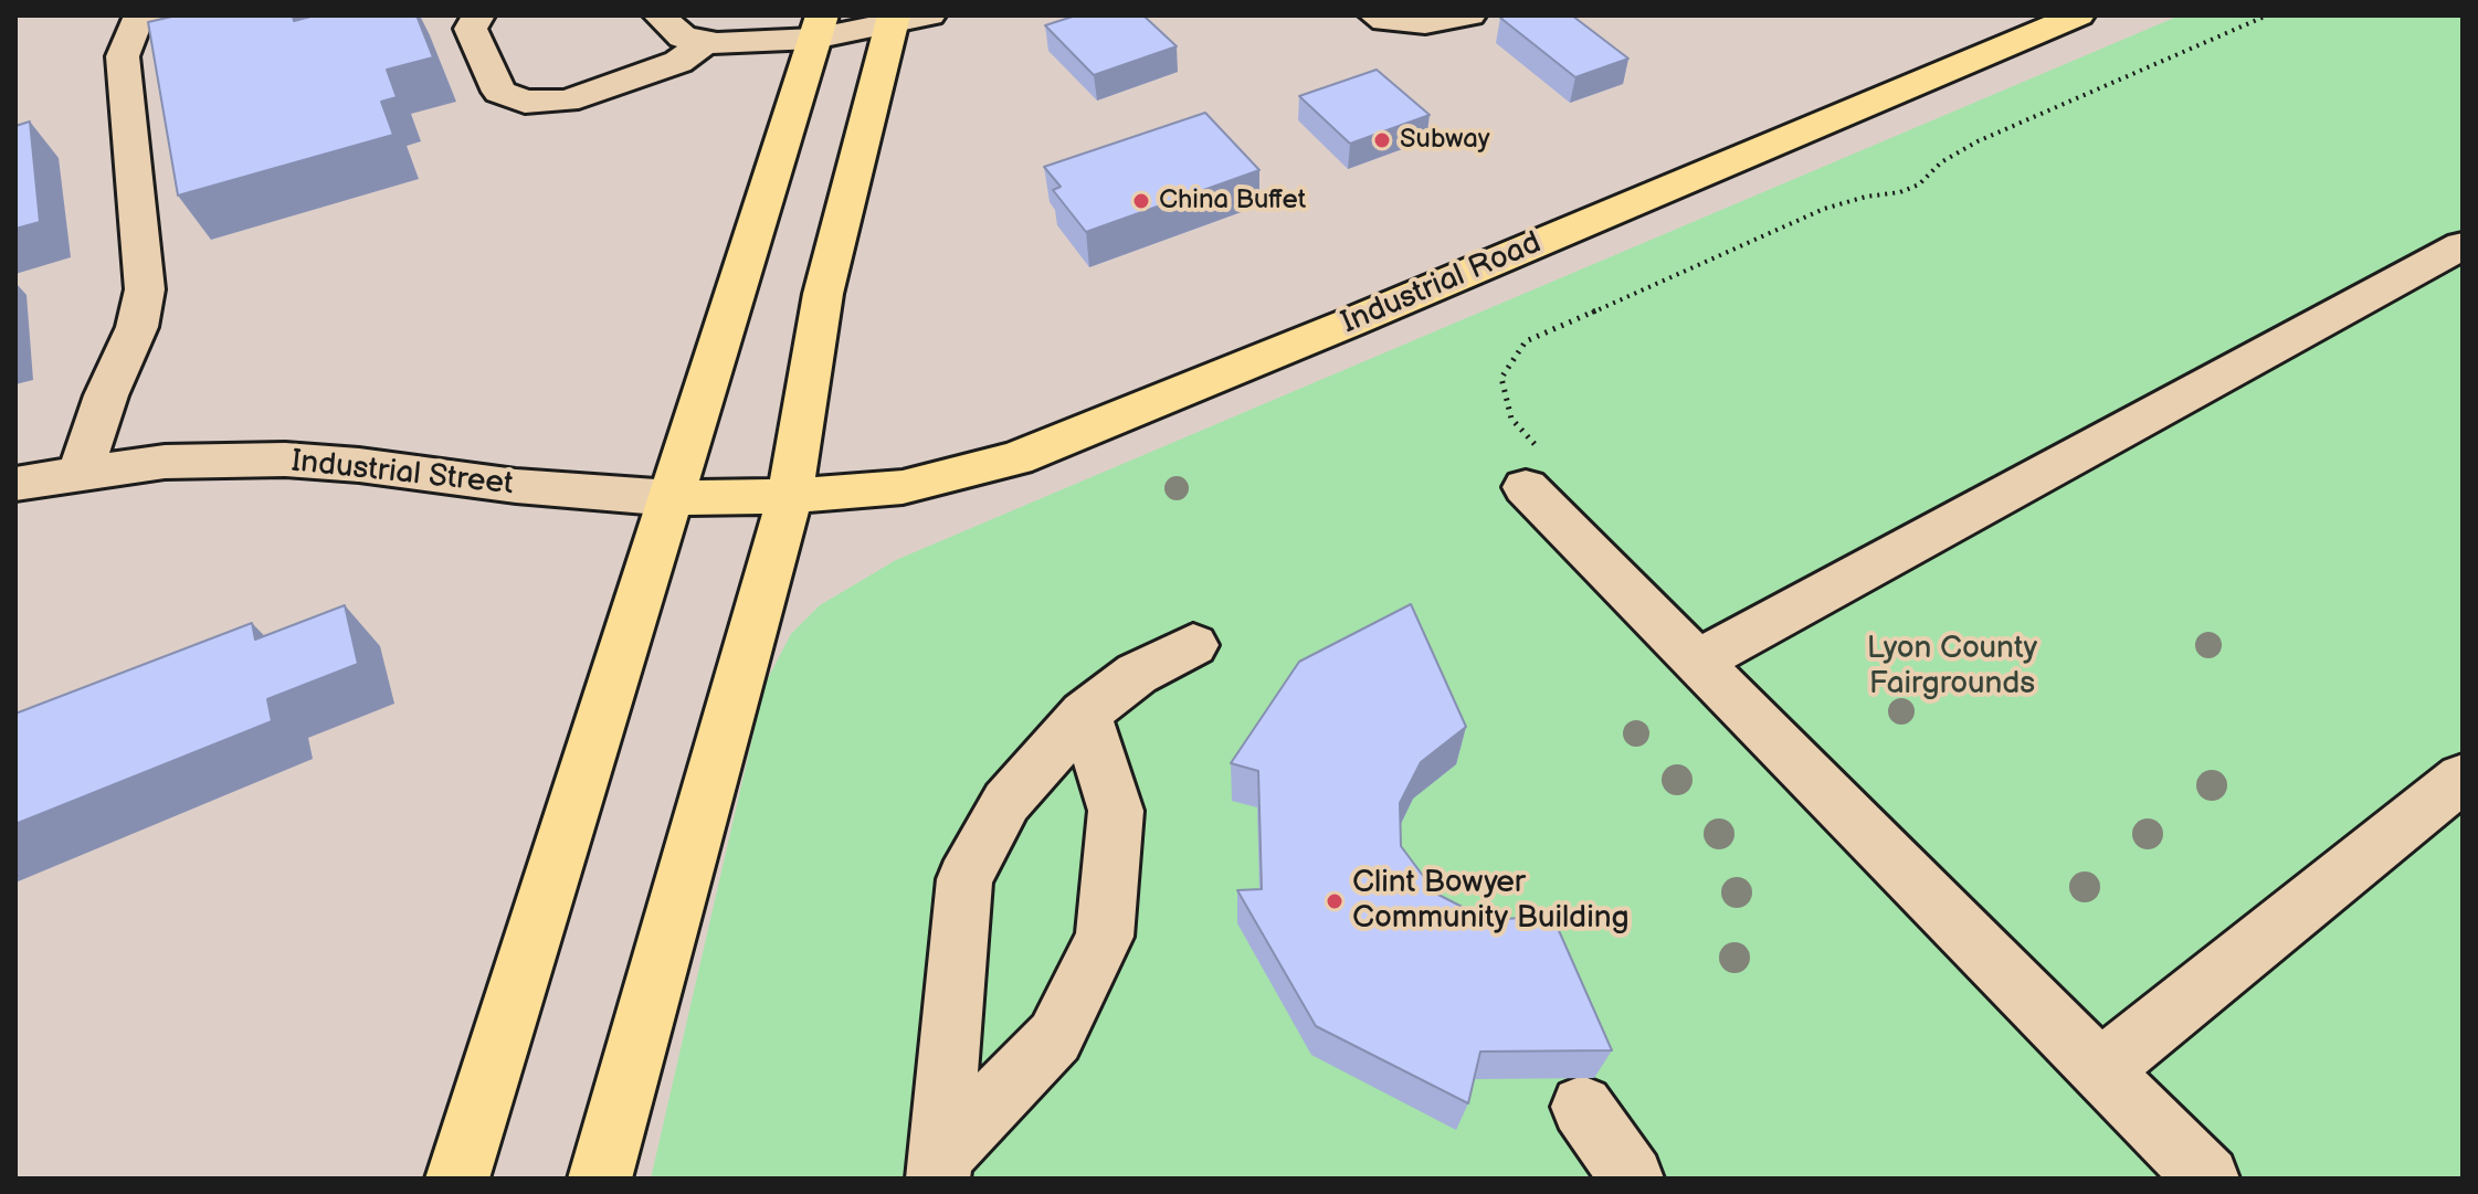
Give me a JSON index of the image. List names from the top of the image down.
{
  "streets": {
    "main road": ["Industrial Road", "Industrial Street"]
  },
  "crossings": [
    ["Industrial Road", "Industrial Street"]
  ],
  "parks": ["Lyon County Fairgrounds"],
  "places": ["Subway", "China Buffet", "Clint Bowyer Community Building"]
}
